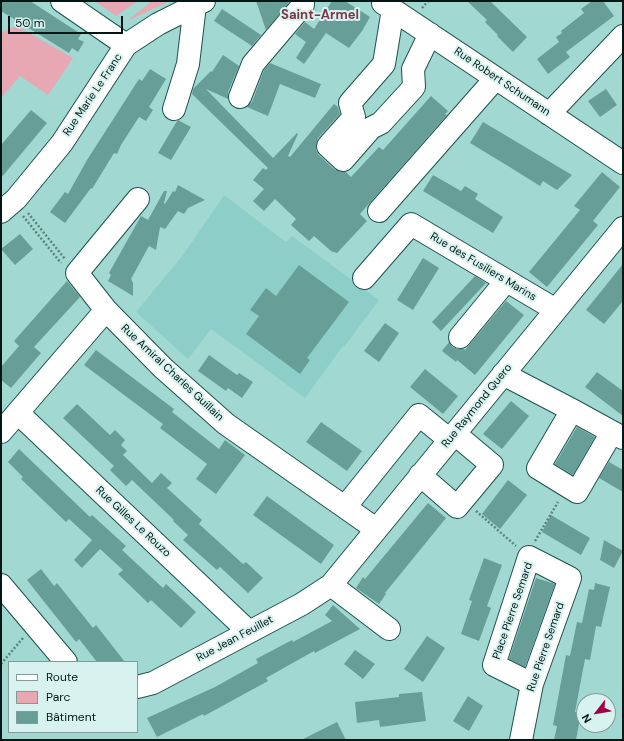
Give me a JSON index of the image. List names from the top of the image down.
{
  "streets": {
    "street": [
      "Rue Robert Schumann",
      "Rue Marie Le Franc",
      "Rue des Fusiliers Marins",
      "Rue Amiral Charles Guillain",
      "Rue Raymond Quero",
      "Rue Gilles Le Rouzo",
      "Place Pierre Semard",
      "Rue Jean Feuillet",
      "Rue Pierre Semard"
    ]
  },
  "crossings": [
    ["Rue des Fusiliers Marins", "Rue Raymond Quero"],
    ["Rue Amiral Charles Guillain", "Rue Raymond Quero"],
    ["Rue Raymond Quero", "Rue Jean Feuillet"],
    ["Rue Gilles Le Rouzo", "Rue Jean Feuillet"],
    ["Place Pierre Semard", "Rue Pierre Semard"]
  ],
  "districts": ["Saint-Armel"],
  "legend": ["Route", "Parc", "Bâtiment"],
  "scale_bar": "50 m",
  "north": "bottom left"
}
